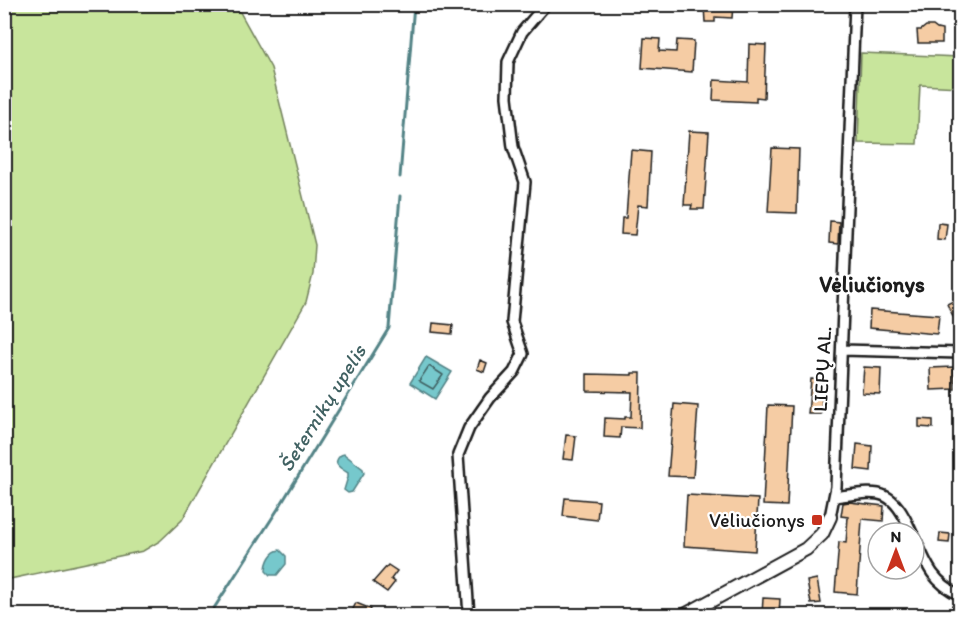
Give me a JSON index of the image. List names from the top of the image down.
{
  "streets": {
    "main road": ["LIEPŲ AL."]
  },
  "districts": ["Vėliučionys"],
  "water": ["Šeternikų upelis"],
  "places": {
    "transit": ["Vėliučionys"]
  },
  "north": "top"
}
